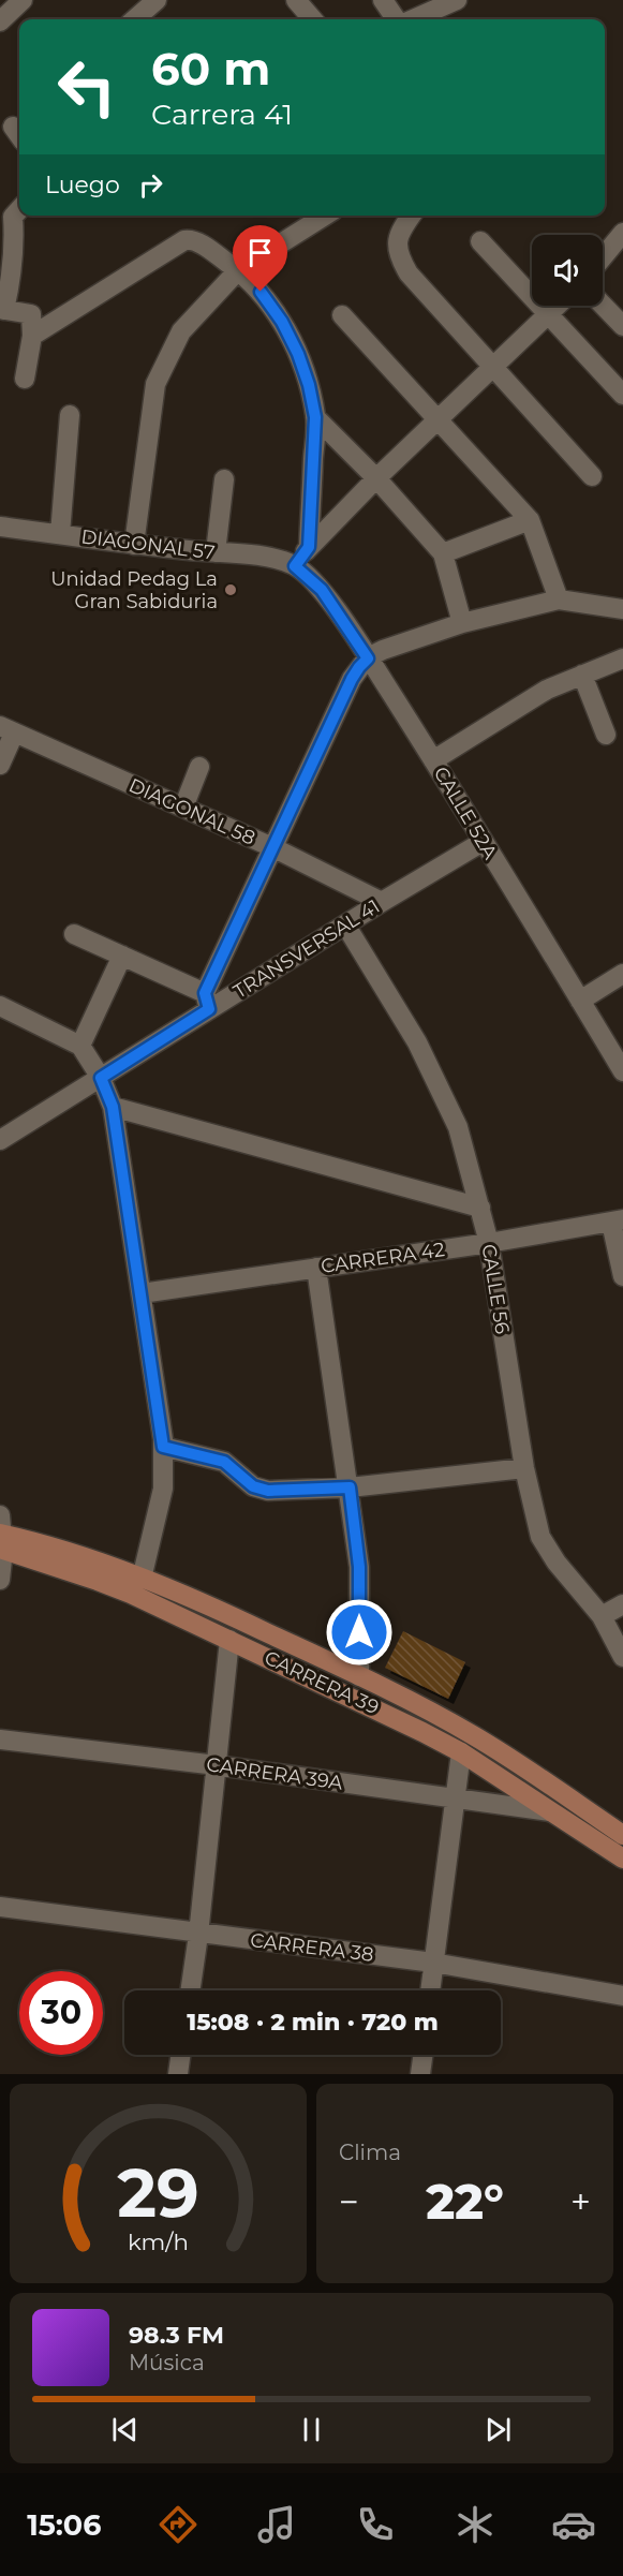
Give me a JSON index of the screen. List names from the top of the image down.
{
  "streets": {
    "main road": ["CARRERA 39"],
    "street": [
      "DIAGONAL 57",
      "DIAGONAL 58",
      "CALLE 52A",
      "TRANSVERSAL 41",
      "CARRERA 42",
      "CALLE 56",
      "CARRERA 39A",
      "CARRERA 38"
    ]
  },
  "crossings": [
    ["DIAGONAL 57", "CALLE 52A"],
    ["DIAGONAL 58", "TRANSVERSAL 41"],
    ["CALLE 52A", "TRANSVERSAL 41"],
    ["TRANSVERSAL 41", "CALLE 56"],
    ["CARRERA 42", "CALLE 56"],
    ["CARRERA 39", "CARRERA 39A"]
  ],
  "places": ["Unidad Pedag La Gran Sabiduria"],
  "page": {
    "turn": ["60 m", "Carrera 41"],
    "then": "Luego",
    "limit": "30",
    "trip": "15:08 · 2 min · 720 m",
    "tile": "Clima",
    "heat": ["−", "22°", "+"],
    "song": ["98.3 FM", "Música"],
    "tabs": "15:06",
    "gauge": ["29", "km/h"]
  }
}
